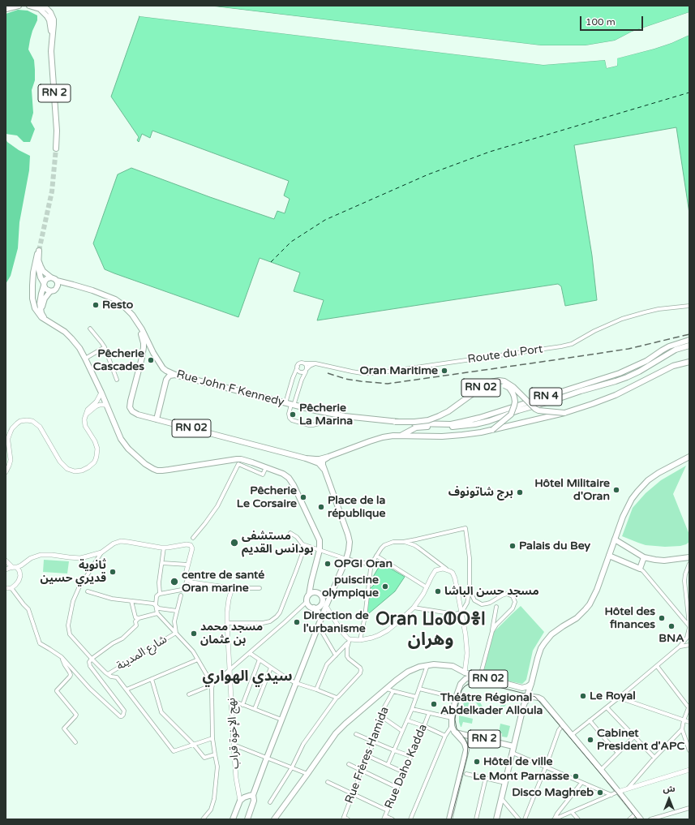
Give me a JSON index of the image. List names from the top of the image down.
{
  "streets": {
    "main road": [
      "RN 2",
      "RN 02",
      "Rue John F Kennedy",
      "RN 4"
    ],
    "street": [
      "Route du Port",
      "شارع المدينة",
      "نهج الإخوة قراب",
      "Rue Frères Hamida",
      "Rue Daho Kadda"
    ]
  },
  "crossings": [
    ["RN 2", "RN 02"],
    ["RN 02", "Rue John F Kennedy"],
    ["RN 02", "RN 4"]
  ],
  "districts": ["Oran ⵡⴰⵀⵔⴻⵏ وهران", "سيدي الهواري"],
  "places": [
    "Resto",
    "Pêcherie Cascades",
    "Oran Maritime",
    "Pêcherie La Marina",
    "Hôtel Militaire d'Oran",
    "برج شاتونوف",
    "Pêcherie Le Corsaire",
    "Place de la république",
    "مستشفى بودانس القديم",
    "Palais du Bey",
    "OPGI Oran",
    "ثانوية قديري حسين",
    "centre de santé Oran marine",
    "puiscine olympique",
    "مسجد حسن الباشا",
    "Hôtel des finances",
    "Direction de l'urbanisme",
    "BNA",
    "مسجد محمد بن عثمان",
    "Le Royal",
    "Théâtre Régional Abdelkader Alloula",
    "Cabinet President d'APC",
    "Hôtel de ville",
    "Le Mont Parnasse",
    "Disco Maghreb"
  ],
  "scale_bar": "100 m",
  "north": "top"
}
